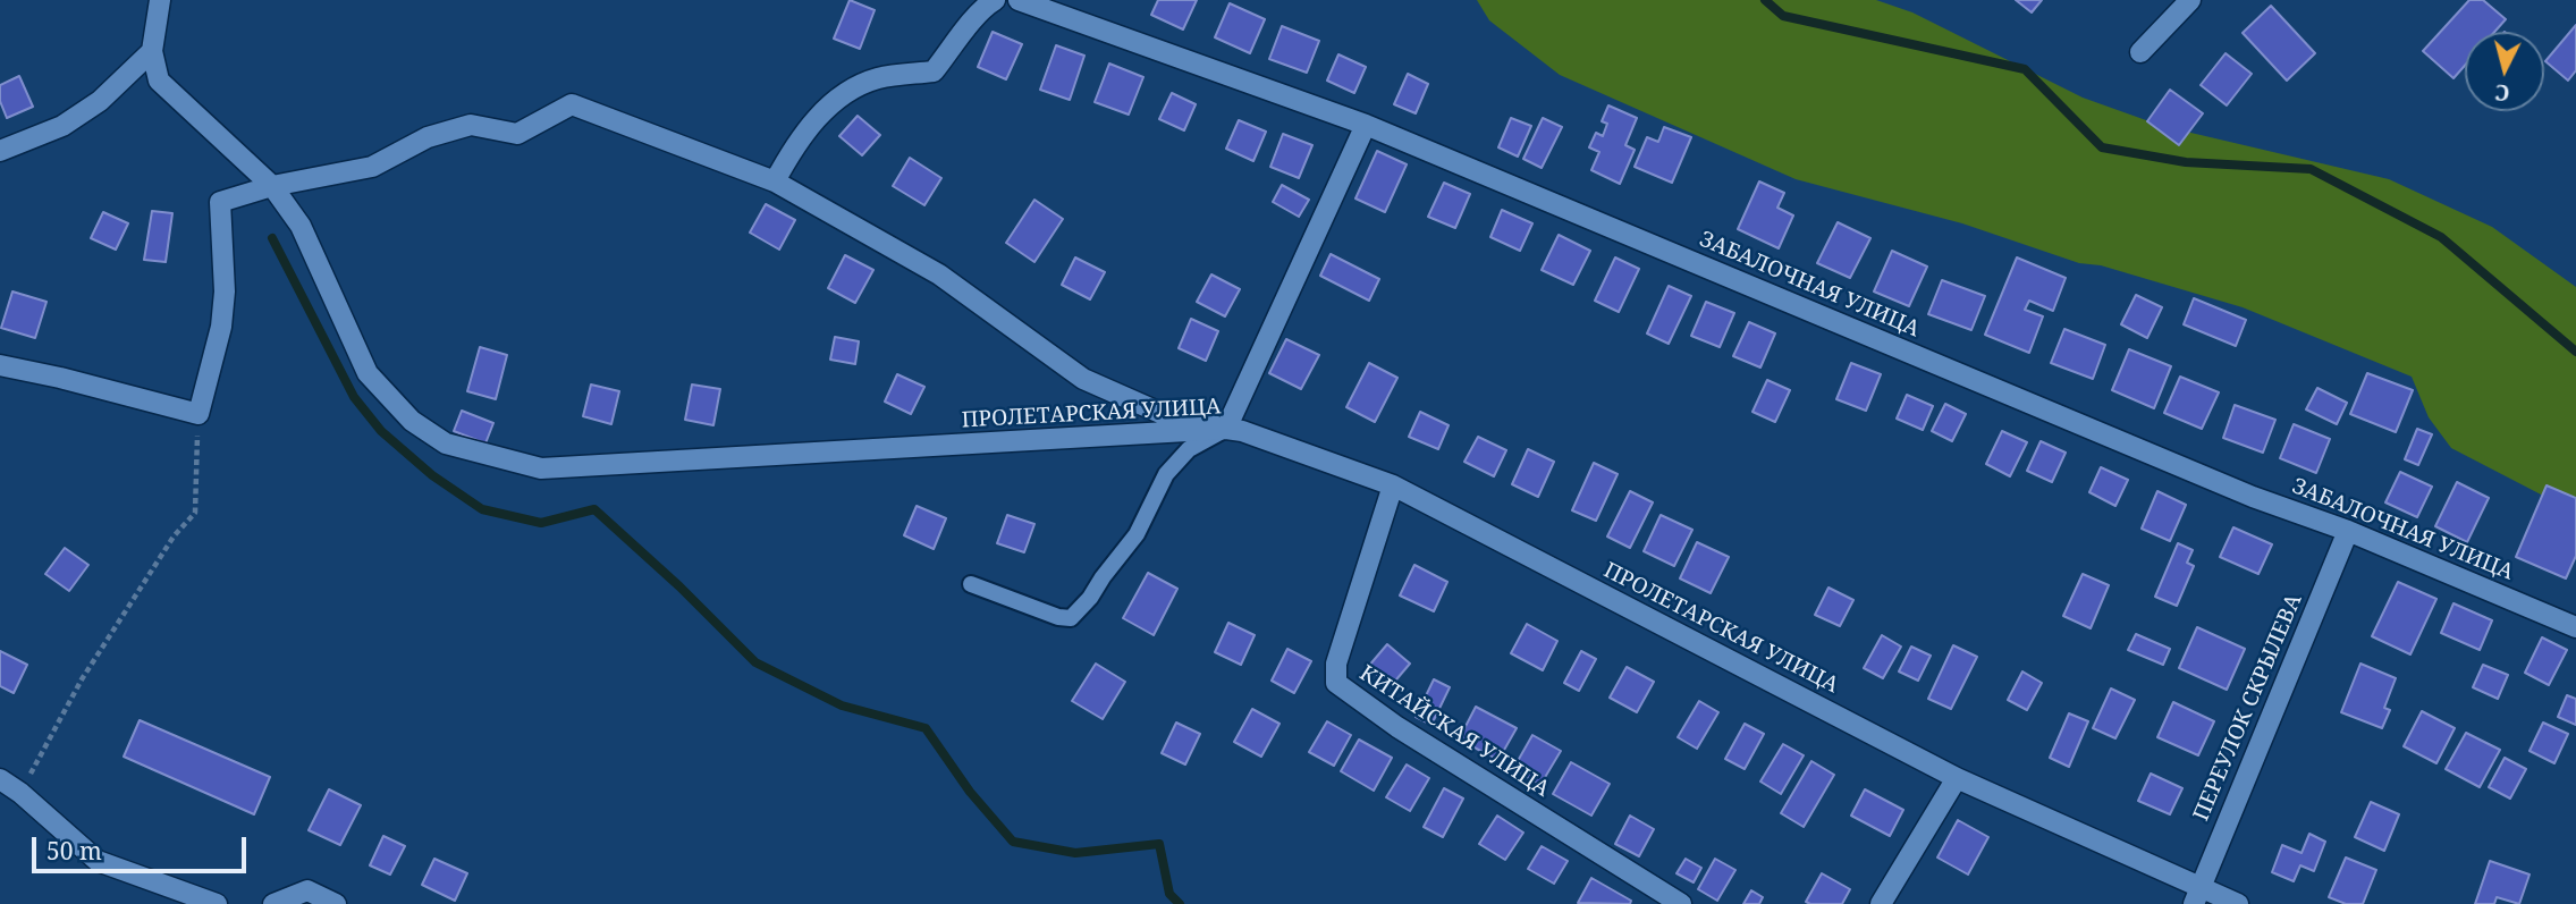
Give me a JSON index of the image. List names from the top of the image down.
{
  "streets": {
    "street": [
      "ЗАБАЛОЧНАЯ УЛИЦА",
      "ПРОЛЕТАРСКАЯ УЛИЦА",
      "ПЕРЕУЛОК СКРЫЛЕВА",
      "КИТАЙСКАЯ УЛИЦА"
    ]
  },
  "crossings": [
    ["ЗАБАЛОЧНАЯ УЛИЦА", "ПЕРЕУЛОК СКРЫЛЕВА"],
    ["ПРОЛЕТАРСКАЯ УЛИЦА", "ПЕРЕУЛОК СКРЫЛЕВА"],
    ["ПРОЛЕТАРСКАЯ УЛИЦА", "КИТАЙСКАЯ УЛИЦА"]
  ],
  "scale_bar": "50 m",
  "north": "bottom"
}
